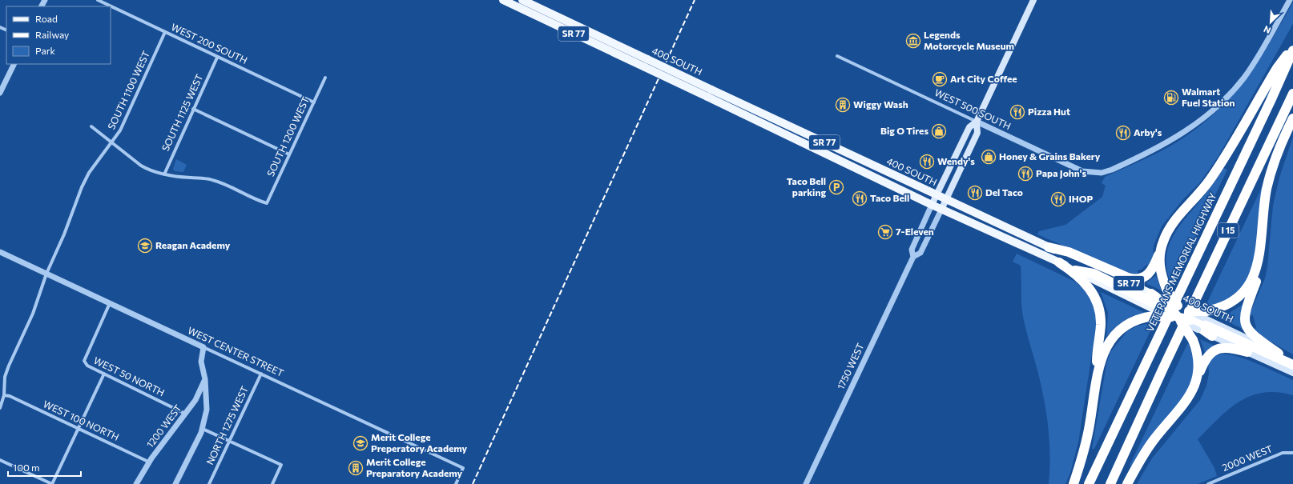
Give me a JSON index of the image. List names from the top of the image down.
{
  "streets": {
    "highway": ["I 15", "VETERANS MEMORIAL HIGHWAY"],
    "main road": ["SR 77", "400 SOUTH", "1750 WEST"],
    "street": [
      "WEST 200 SOUTH",
      "SOUTH 1100 WEST",
      "WEST 500 SOUTH",
      "SOUTH 1125 WEST",
      "SOUTH 1200 WEST",
      "WEST CENTER STREET",
      "WEST 50 NORTH",
      "WEST 100 NORTH",
      "NORTH 1275 WEST",
      "1200 WEST",
      "2000 WEST"
    ]
  },
  "crossings": [
    ["SR 77", "400 SOUTH"],
    ["SR 77", "1750 WEST"],
    ["WEST 200 SOUTH", "SOUTH 1100 WEST"],
    ["WEST 200 SOUTH", "SOUTH 1125 WEST"],
    ["WEST 200 SOUTH", "SOUTH 1200 WEST"],
    ["400 SOUTH", "1750 WEST"],
    ["SOUTH 1100 WEST", "WEST CENTER STREET"],
    ["SOUTH 1100 WEST", "WEST 100 NORTH"],
    ["WEST 500 SOUTH", "1750 WEST"],
    ["SOUTH 1125 WEST", "SOUTH 1200 WEST"],
    ["WEST CENTER STREET", "WEST 50 NORTH"],
    ["WEST CENTER STREET", "NORTH 1275 WEST"],
    ["WEST 50 NORTH", "1200 WEST"],
    ["WEST 100 NORTH", "1200 WEST"]
  ],
  "places": {
    "museum": ["Legends Motorcycle Museum"],
    "cafe": ["Art City Coffee"],
    "fuel station": ["Walmart Fuel Station"],
    "building": ["Wiggy Wash", "Merit College Preparatory Academy"],
    "restaurant": [
      "Pizza Hut",
      "Arby's",
      "Wendy's",
      "Papa John's",
      "Del Taco",
      "Taco Bell",
      "IHOP"
    ],
    "shop": ["Big O Tires", "Honey & Grains Bakery"],
    "parking": ["Taco Bell parking"],
    "supermarket": ["7-Eleven"],
    "school or university": ["Reagan Academy", "Merit College Preperatory Academy"]
  },
  "legend": ["Road", "Railway", "Park"],
  "scale_bar": "100 m",
  "north": "bottom left"
}
